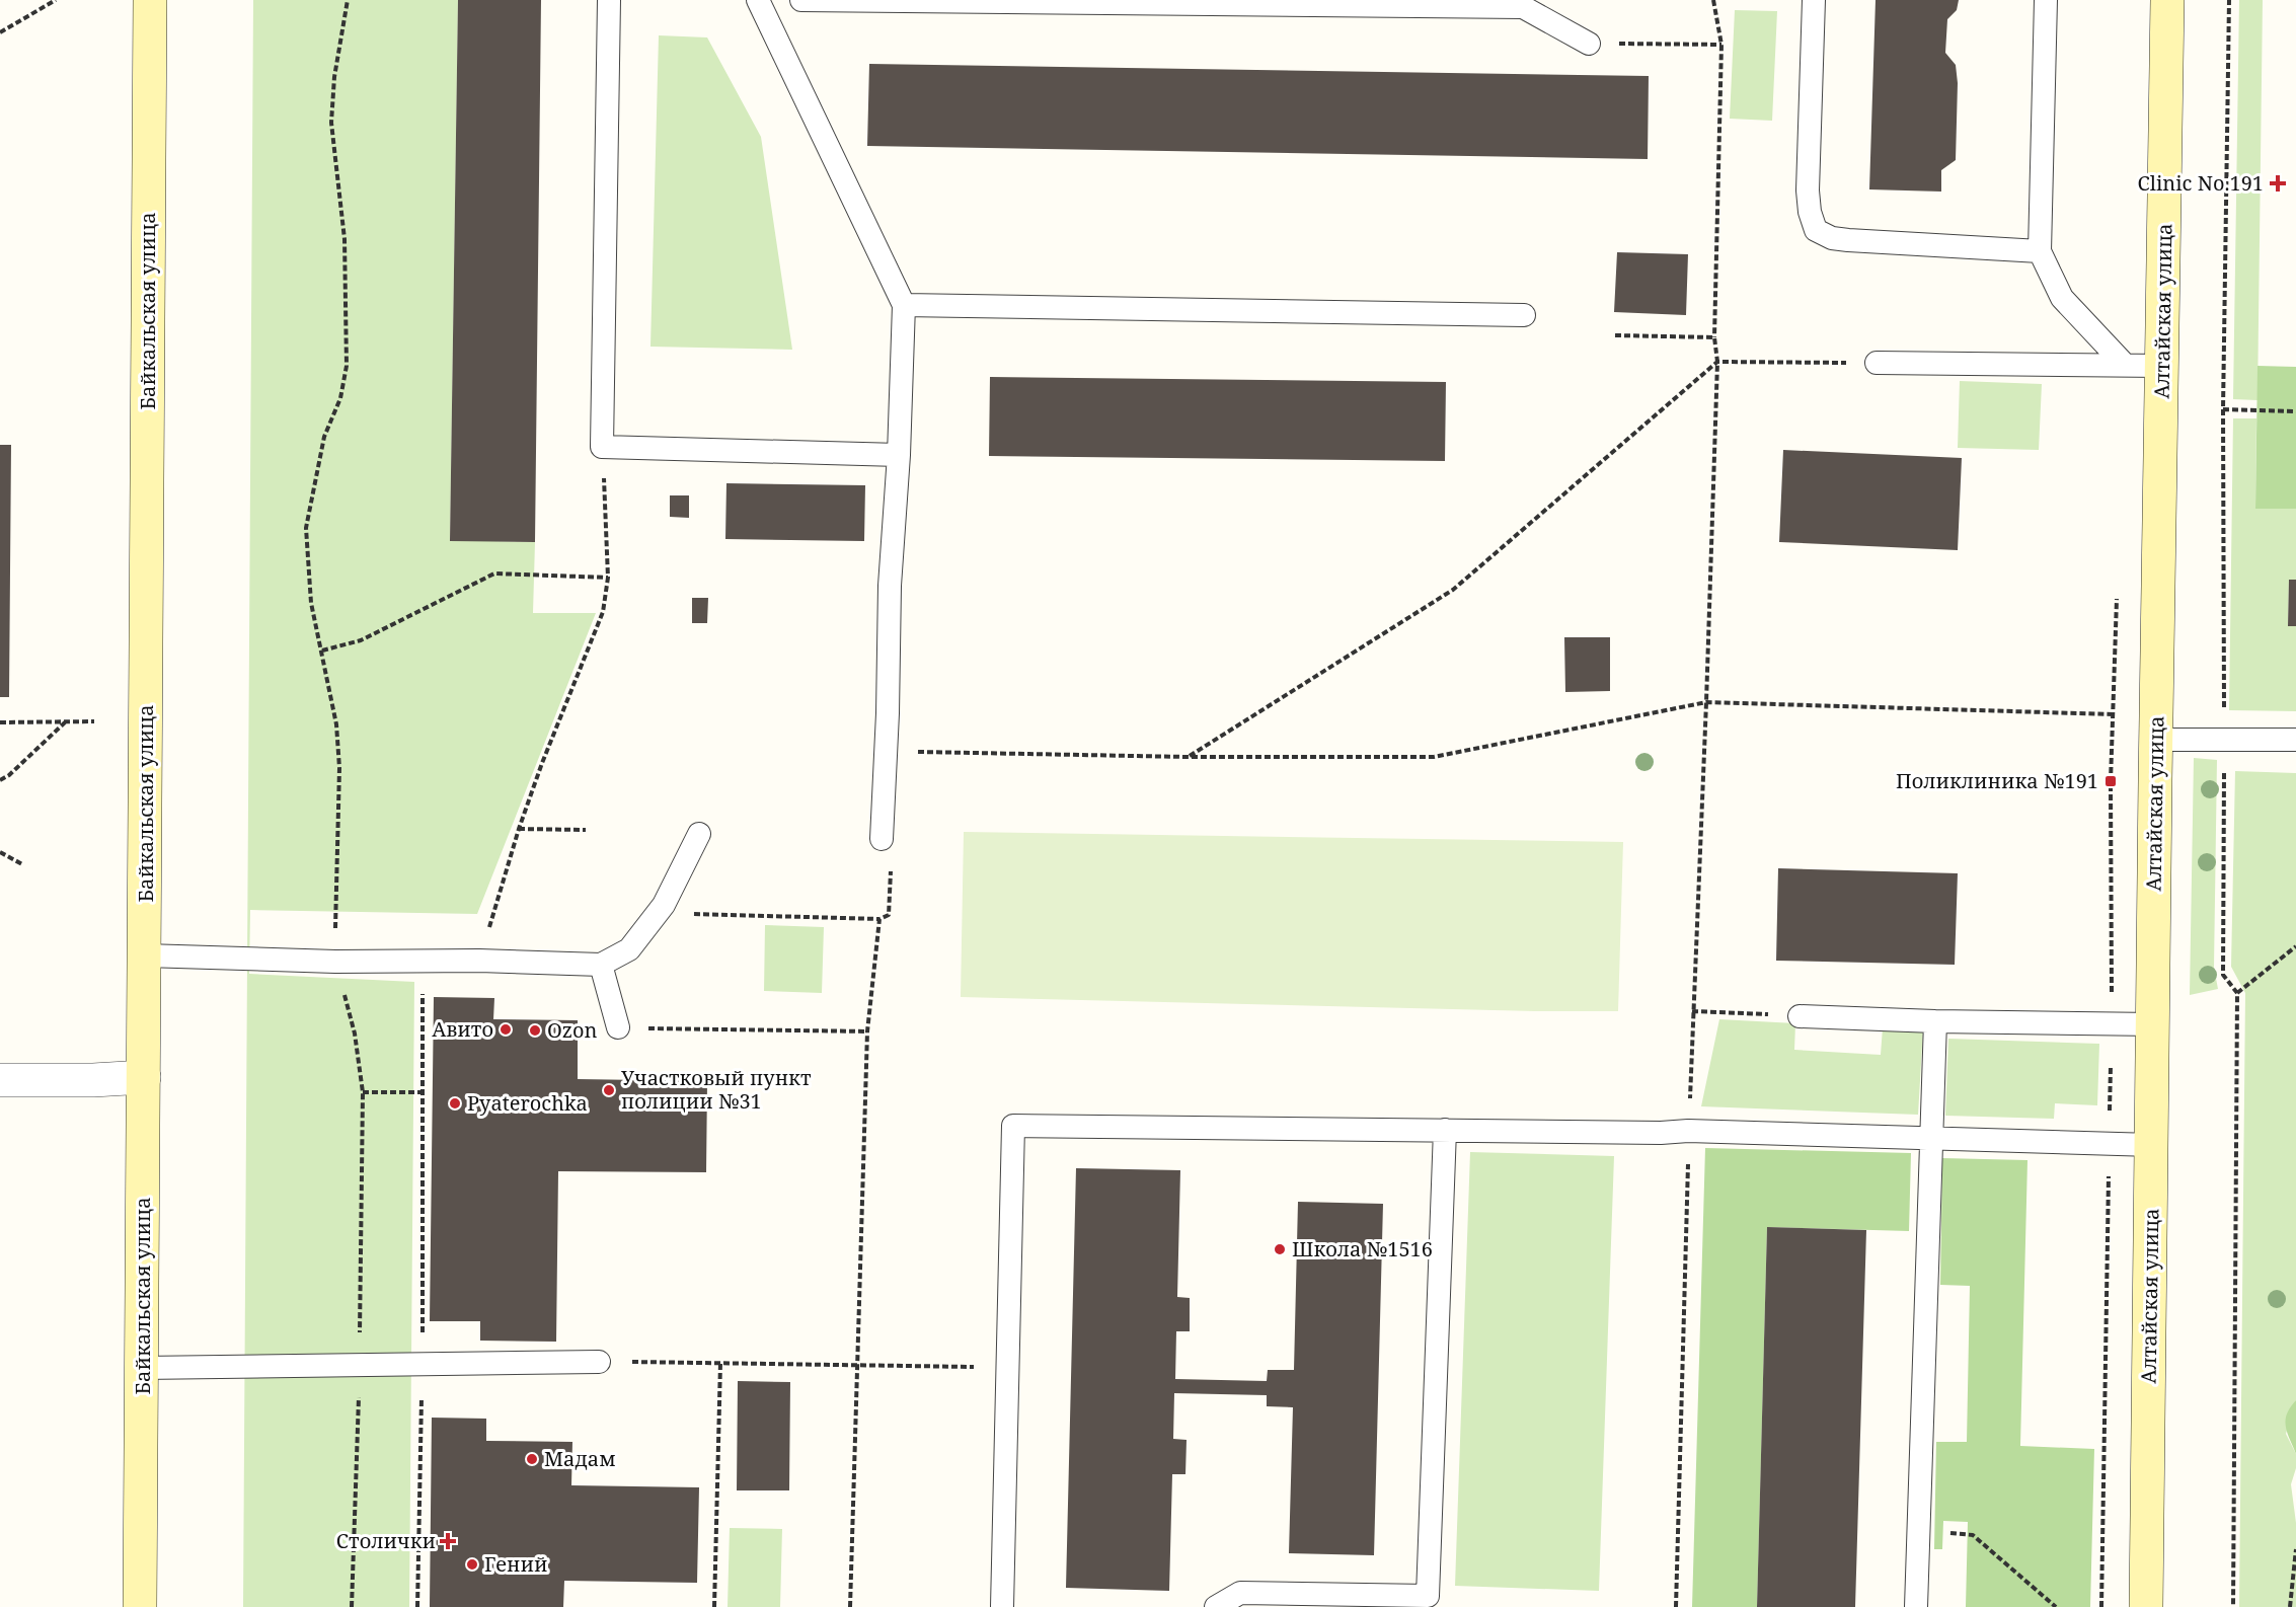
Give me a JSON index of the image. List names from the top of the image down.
{
  "streets": {
    "street": ["Байкальская улица", "Алтайская улица"]
  },
  "places": {
    "health": ["Clinic No.191", "Столички"],
    "transit": ["Поликлиника №191"],
    "other": [
      "Авито",
      "Ozon",
      "Участковый пункт полиции №31",
      "Pyaterochka",
      "Школа №1516",
      "Мадам",
      "Гений"
    ]
  }
}
